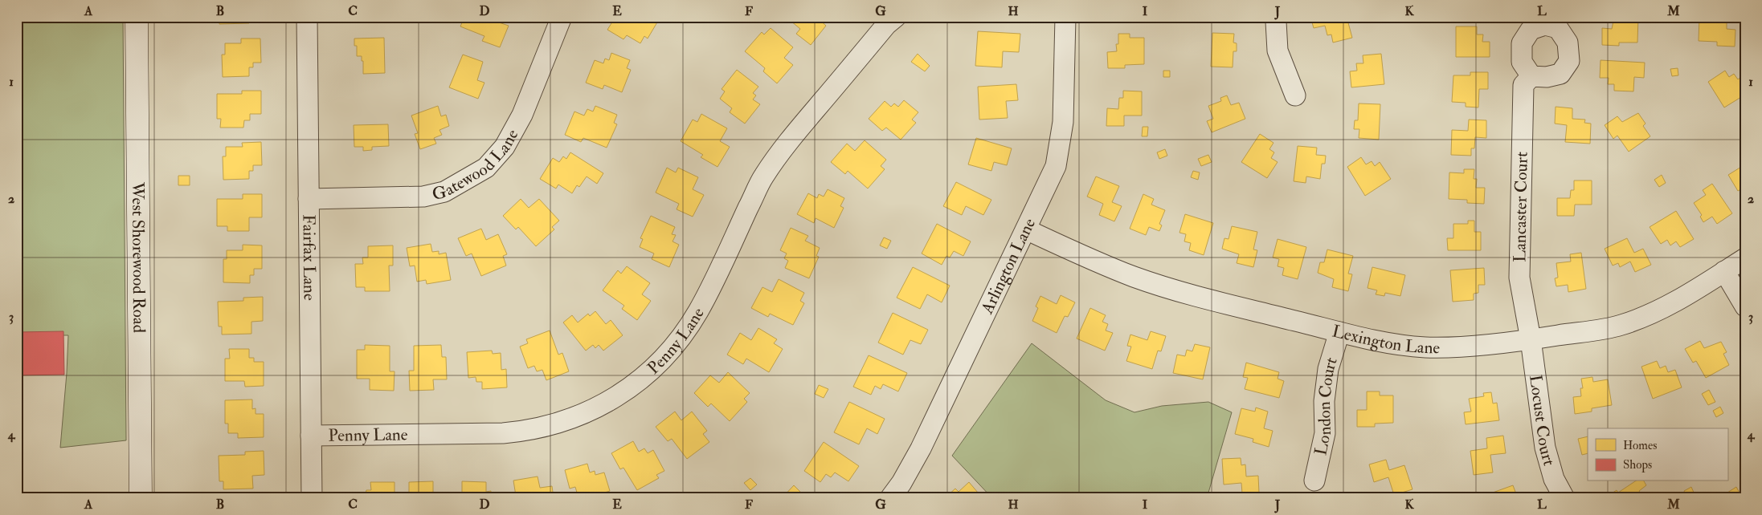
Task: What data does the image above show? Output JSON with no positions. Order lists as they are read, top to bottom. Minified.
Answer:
{"streets":{"main road":["West Shorewood Road"],"street":["Gatewood Lane","Lancaster Court","Fairfax Lane","Arlington Lane","Lexington Lane","Penny Lane","London Court","Locust Court"]},"crossings":[["Gatewood Lane","Fairfax Lane"],["Lancaster Court","Lexington Lane"],["Lancaster Court","Locust Court"],["Fairfax Lane","Penny Lane"],["Arlington Lane","Lexington Lane"],["Lexington Lane","London Court"],["Lexington Lane","Locust Court"]],"legend":["Homes","Shops"],"grid":{"columns":["A","B","C","D","E","F","G","H","I","J","K","L","M"],"rows":["1","2","3","4"]}}
